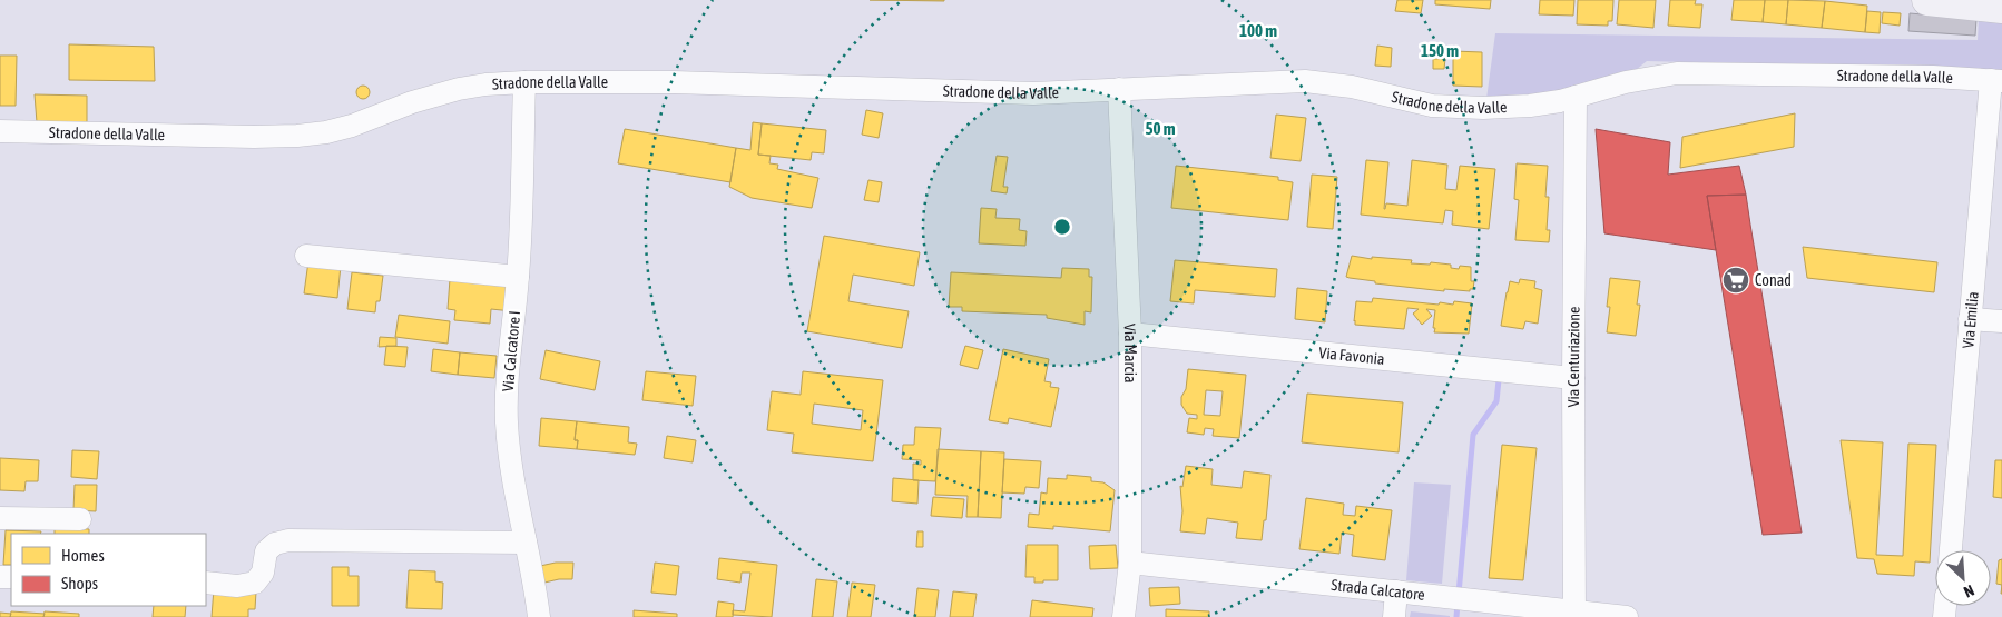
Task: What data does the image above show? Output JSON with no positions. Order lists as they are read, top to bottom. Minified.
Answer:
{"streets":{"street":["Stradone della Valle","Via Emilia","Via Calcatore I","Via Marcia","Via Favonia","Via Centuriazione","Strada Calcatore"]},"crossings":[["Stradone della Valle","Via Emilia"],["Stradone della Valle","Via Calcatore I"],["Stradone della Valle","Via Marcia"],["Stradone della Valle","Via Centuriazione"],["Via Marcia","Via Favonia"],["Via Marcia","Strada Calcatore"],["Via Favonia","Via Centuriazione"],["Via Centuriazione","Strada Calcatore"]],"places":{"supermarket":["Conad"]},"legend":["Homes","Shops"],"north":"bottom right","rings":["100 m","150 m","50 m"]}
